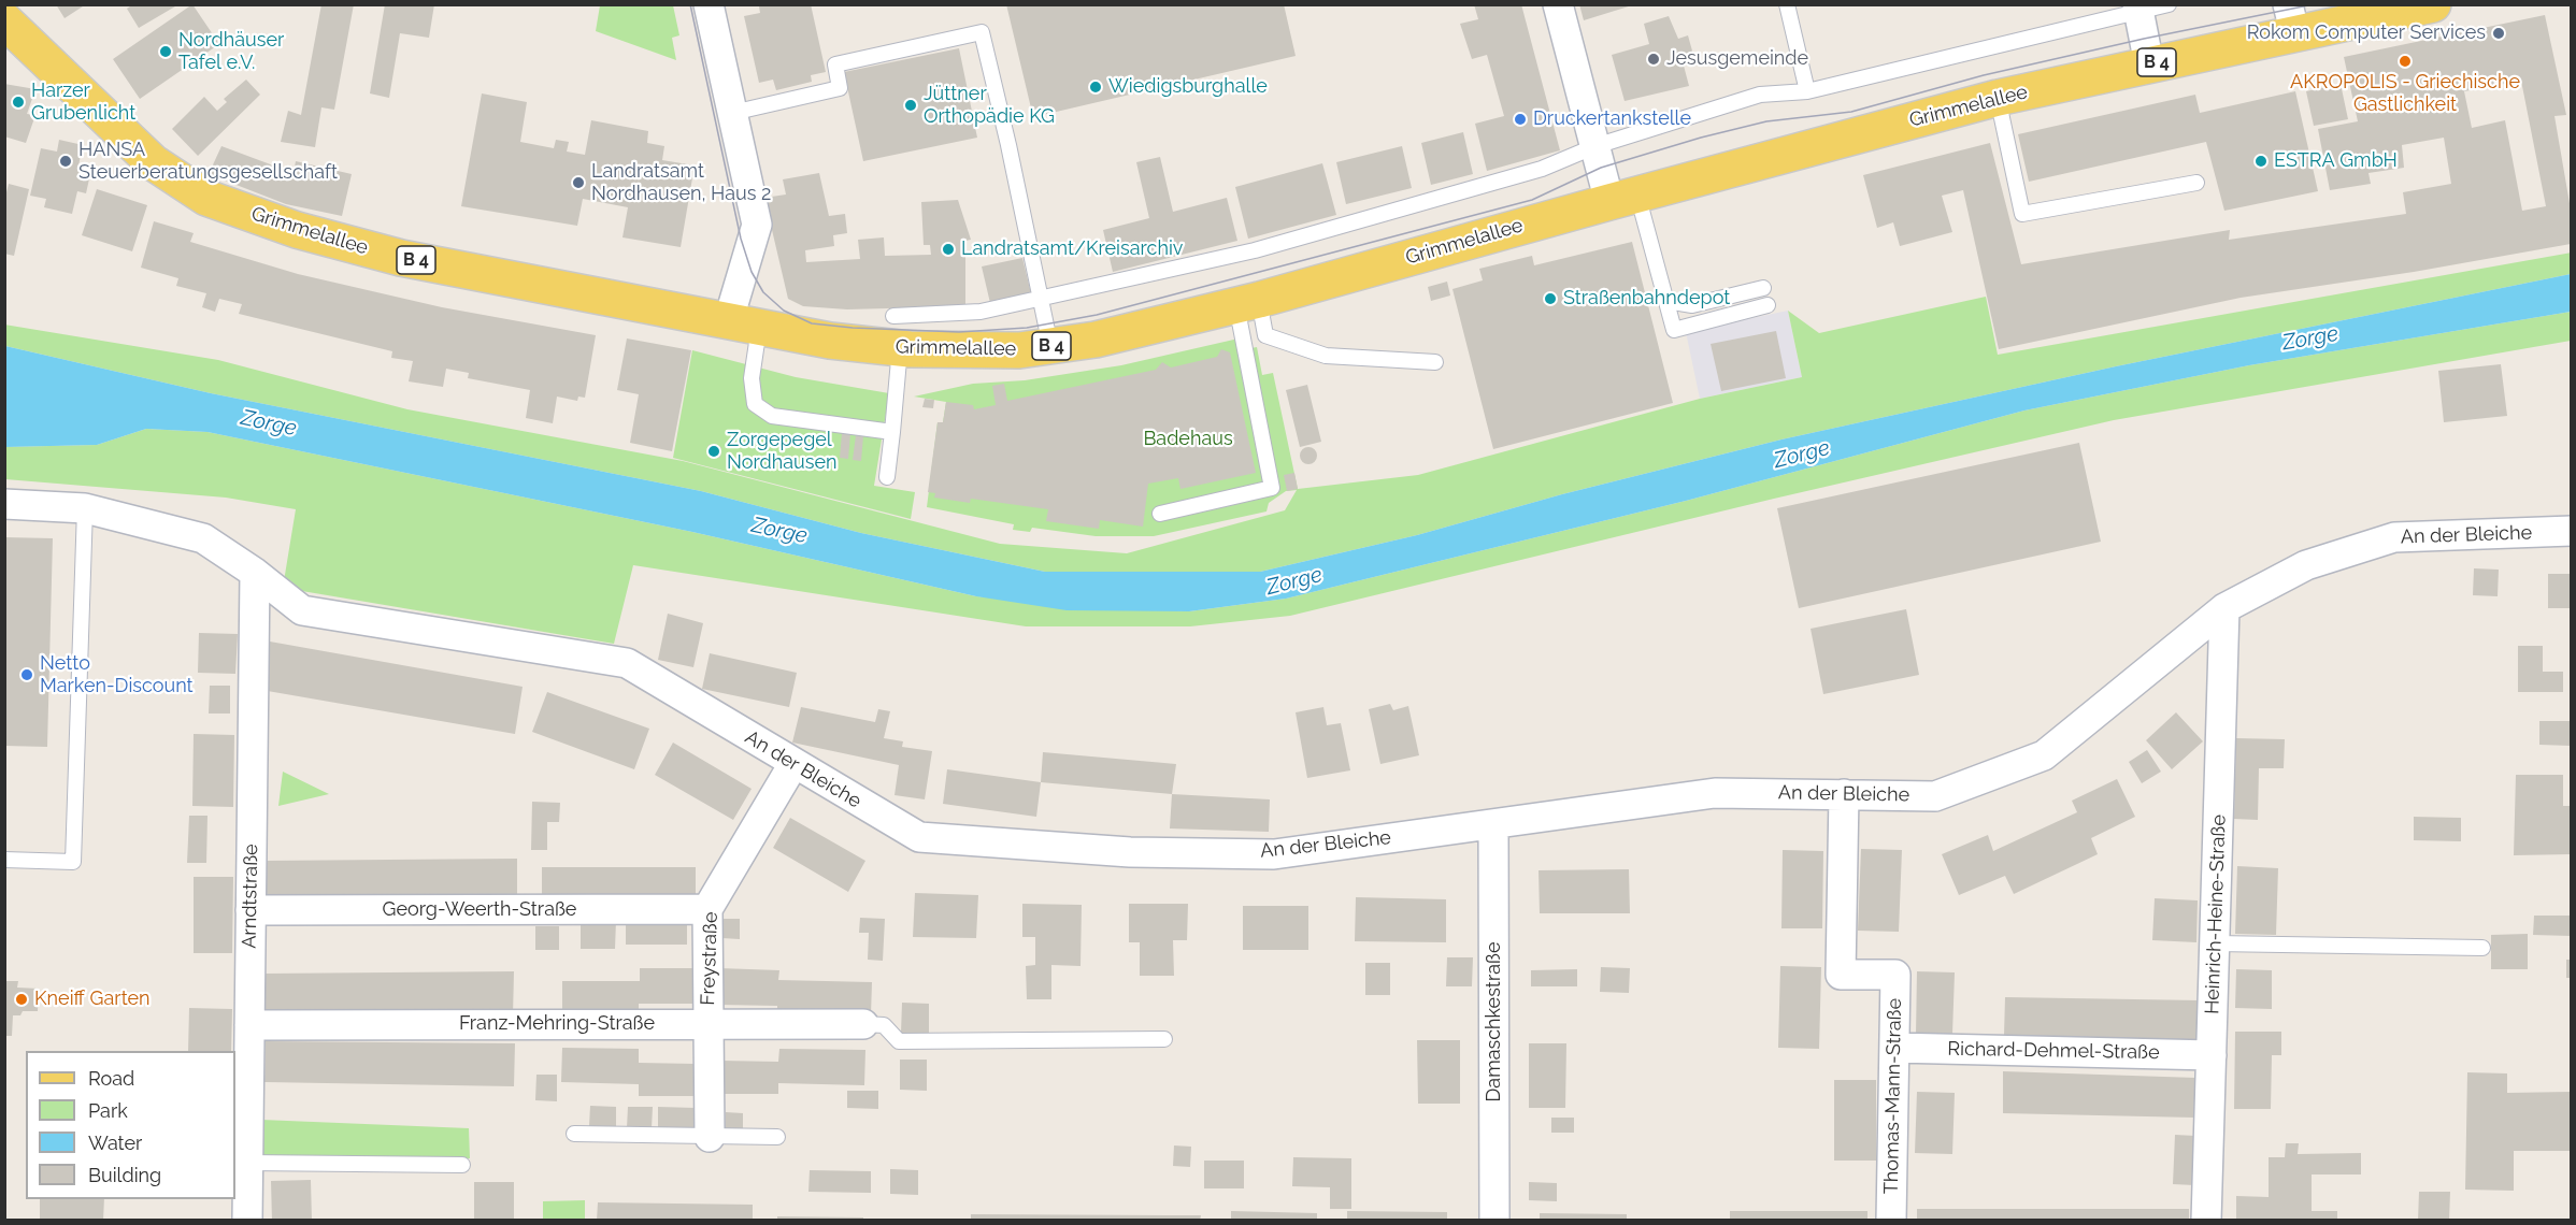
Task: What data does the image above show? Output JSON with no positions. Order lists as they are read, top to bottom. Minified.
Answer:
{"streets":{"main road":["B 4","Grimmelallee"],"street":["An der Bleiche","Arndtstraße","Georg-Weerth-Straße","Heinrich-Heine-Straße","Freystraße","Damaschkestraße","Franz-Mehring-Straße","Richard-Dehmel-Straße","Thomas-Mann-Straße"]},"crossings":[["An der Bleiche","Arndtstraße"],["An der Bleiche","Heinrich-Heine-Straße"],["An der Bleiche","Freystraße"],["An der Bleiche","Damaschkestraße"],["An der Bleiche","Thomas-Mann-Straße"],["Arndtstraße","Georg-Weerth-Straße"],["Arndtstraße","Franz-Mehring-Straße"],["Georg-Weerth-Straße","Freystraße"],["Heinrich-Heine-Straße","Richard-Dehmel-Straße"],["Freystraße","Franz-Mehring-Straße"],["Richard-Dehmel-Straße","Thomas-Mann-Straße"]],"water":["Zorge"],"parks":["Badehaus"],"places":["Rokom Computer Services","Nordhäuser Tafel e.V.","Jesusgemeinde","AKROPOLIS - Griechische Gastlichkeit","Wiedigsburghalle","Harzer Grubenlicht","Jüttner Orthopädie KG","Druckertankstelle","HANSA Steuerberatungsgesellschaft","ESTRA GmbH","Landratsamt Nordhausen, Haus 2","Landratsamt/Kreisarchiv","Straßenbahndepot","Zorgepegel Nordhausen","Netto Marken-Discount","Kneiff Garten"],"legend":["Road","Park","Water","Building"]}
